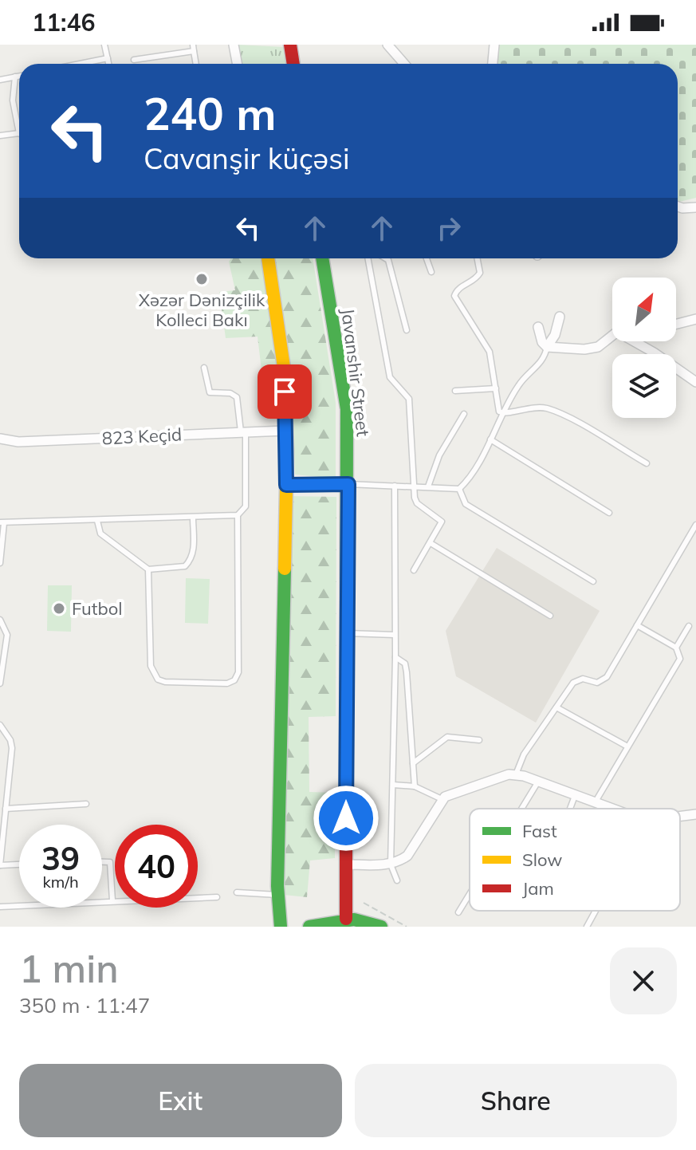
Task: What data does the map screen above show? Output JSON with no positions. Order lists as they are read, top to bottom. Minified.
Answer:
{"streets":{"street":["Javanshir Street","823 Keçid"]},"places":["Xəzər Dənizçilik Kolleci Bakı","Futbol"],"legend":["Fast","Slow","Jam"],"north":"top right","page":{"status":"11:46","turn":["240 m","Cavanşir küçəsi"],"speed":"39 km/h","limit":"40","heading":["1 min","350 m · 11:47"],"buttons":["Exit","Share"]}}
